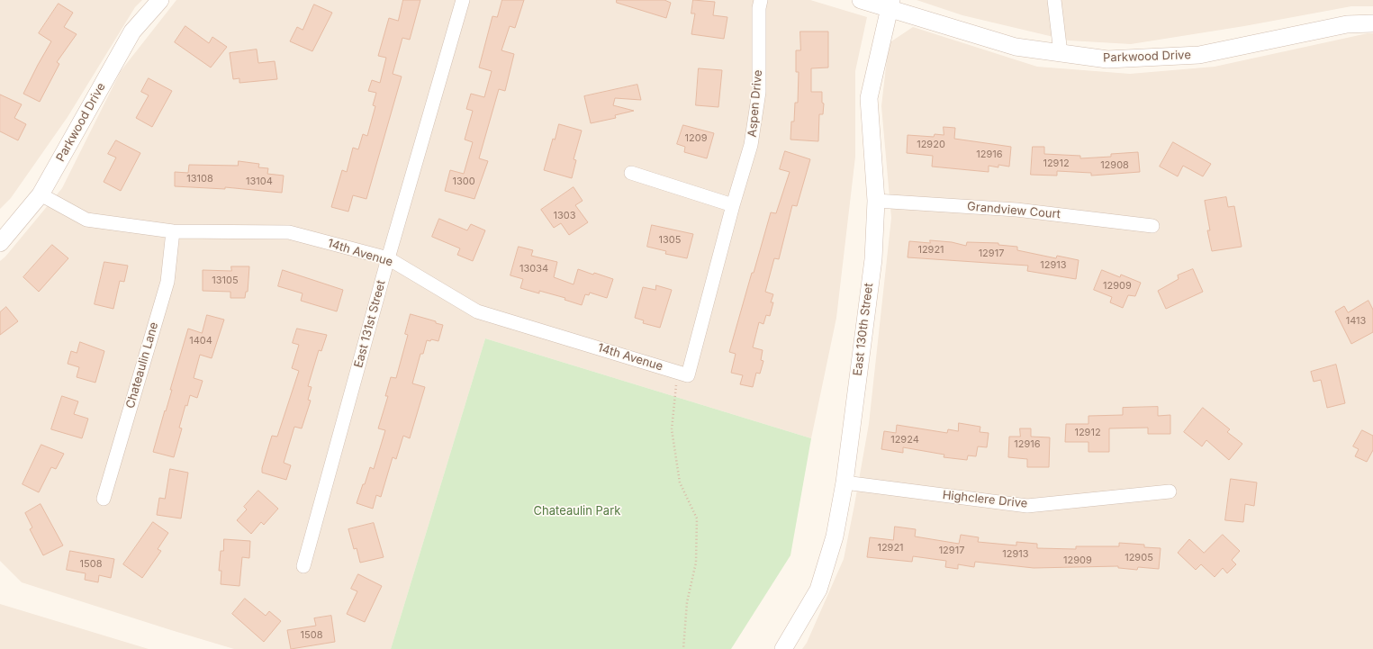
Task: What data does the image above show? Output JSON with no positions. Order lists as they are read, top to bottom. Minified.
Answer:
{"streets":{"street":["Parkwood Drive","Aspen Drive","Grandview Court","14th Avenue","East 131st Street","East 130th Street","Chateaulin Lane","Highclere Drive"]},"crossings":[["Parkwood Drive","14th Avenue"],["Parkwood Drive","East 130th Street"],["Aspen Drive","14th Avenue"],["Grandview Court","East 130th Street"],["14th Avenue","East 131st Street"],["14th Avenue","Chateaulin Lane"],["East 130th Street","Highclere Drive"]],"parks":["Chateaulin Park"],"house_numbers":["1209","12920","12916","12912","12908","13108","13104","1300","1303","1305","12921","12917","12913","13034","13105","12909","1413","1404","12912","12924","12916","12921","12917","12913","12905","12909","1508","1508"]}
